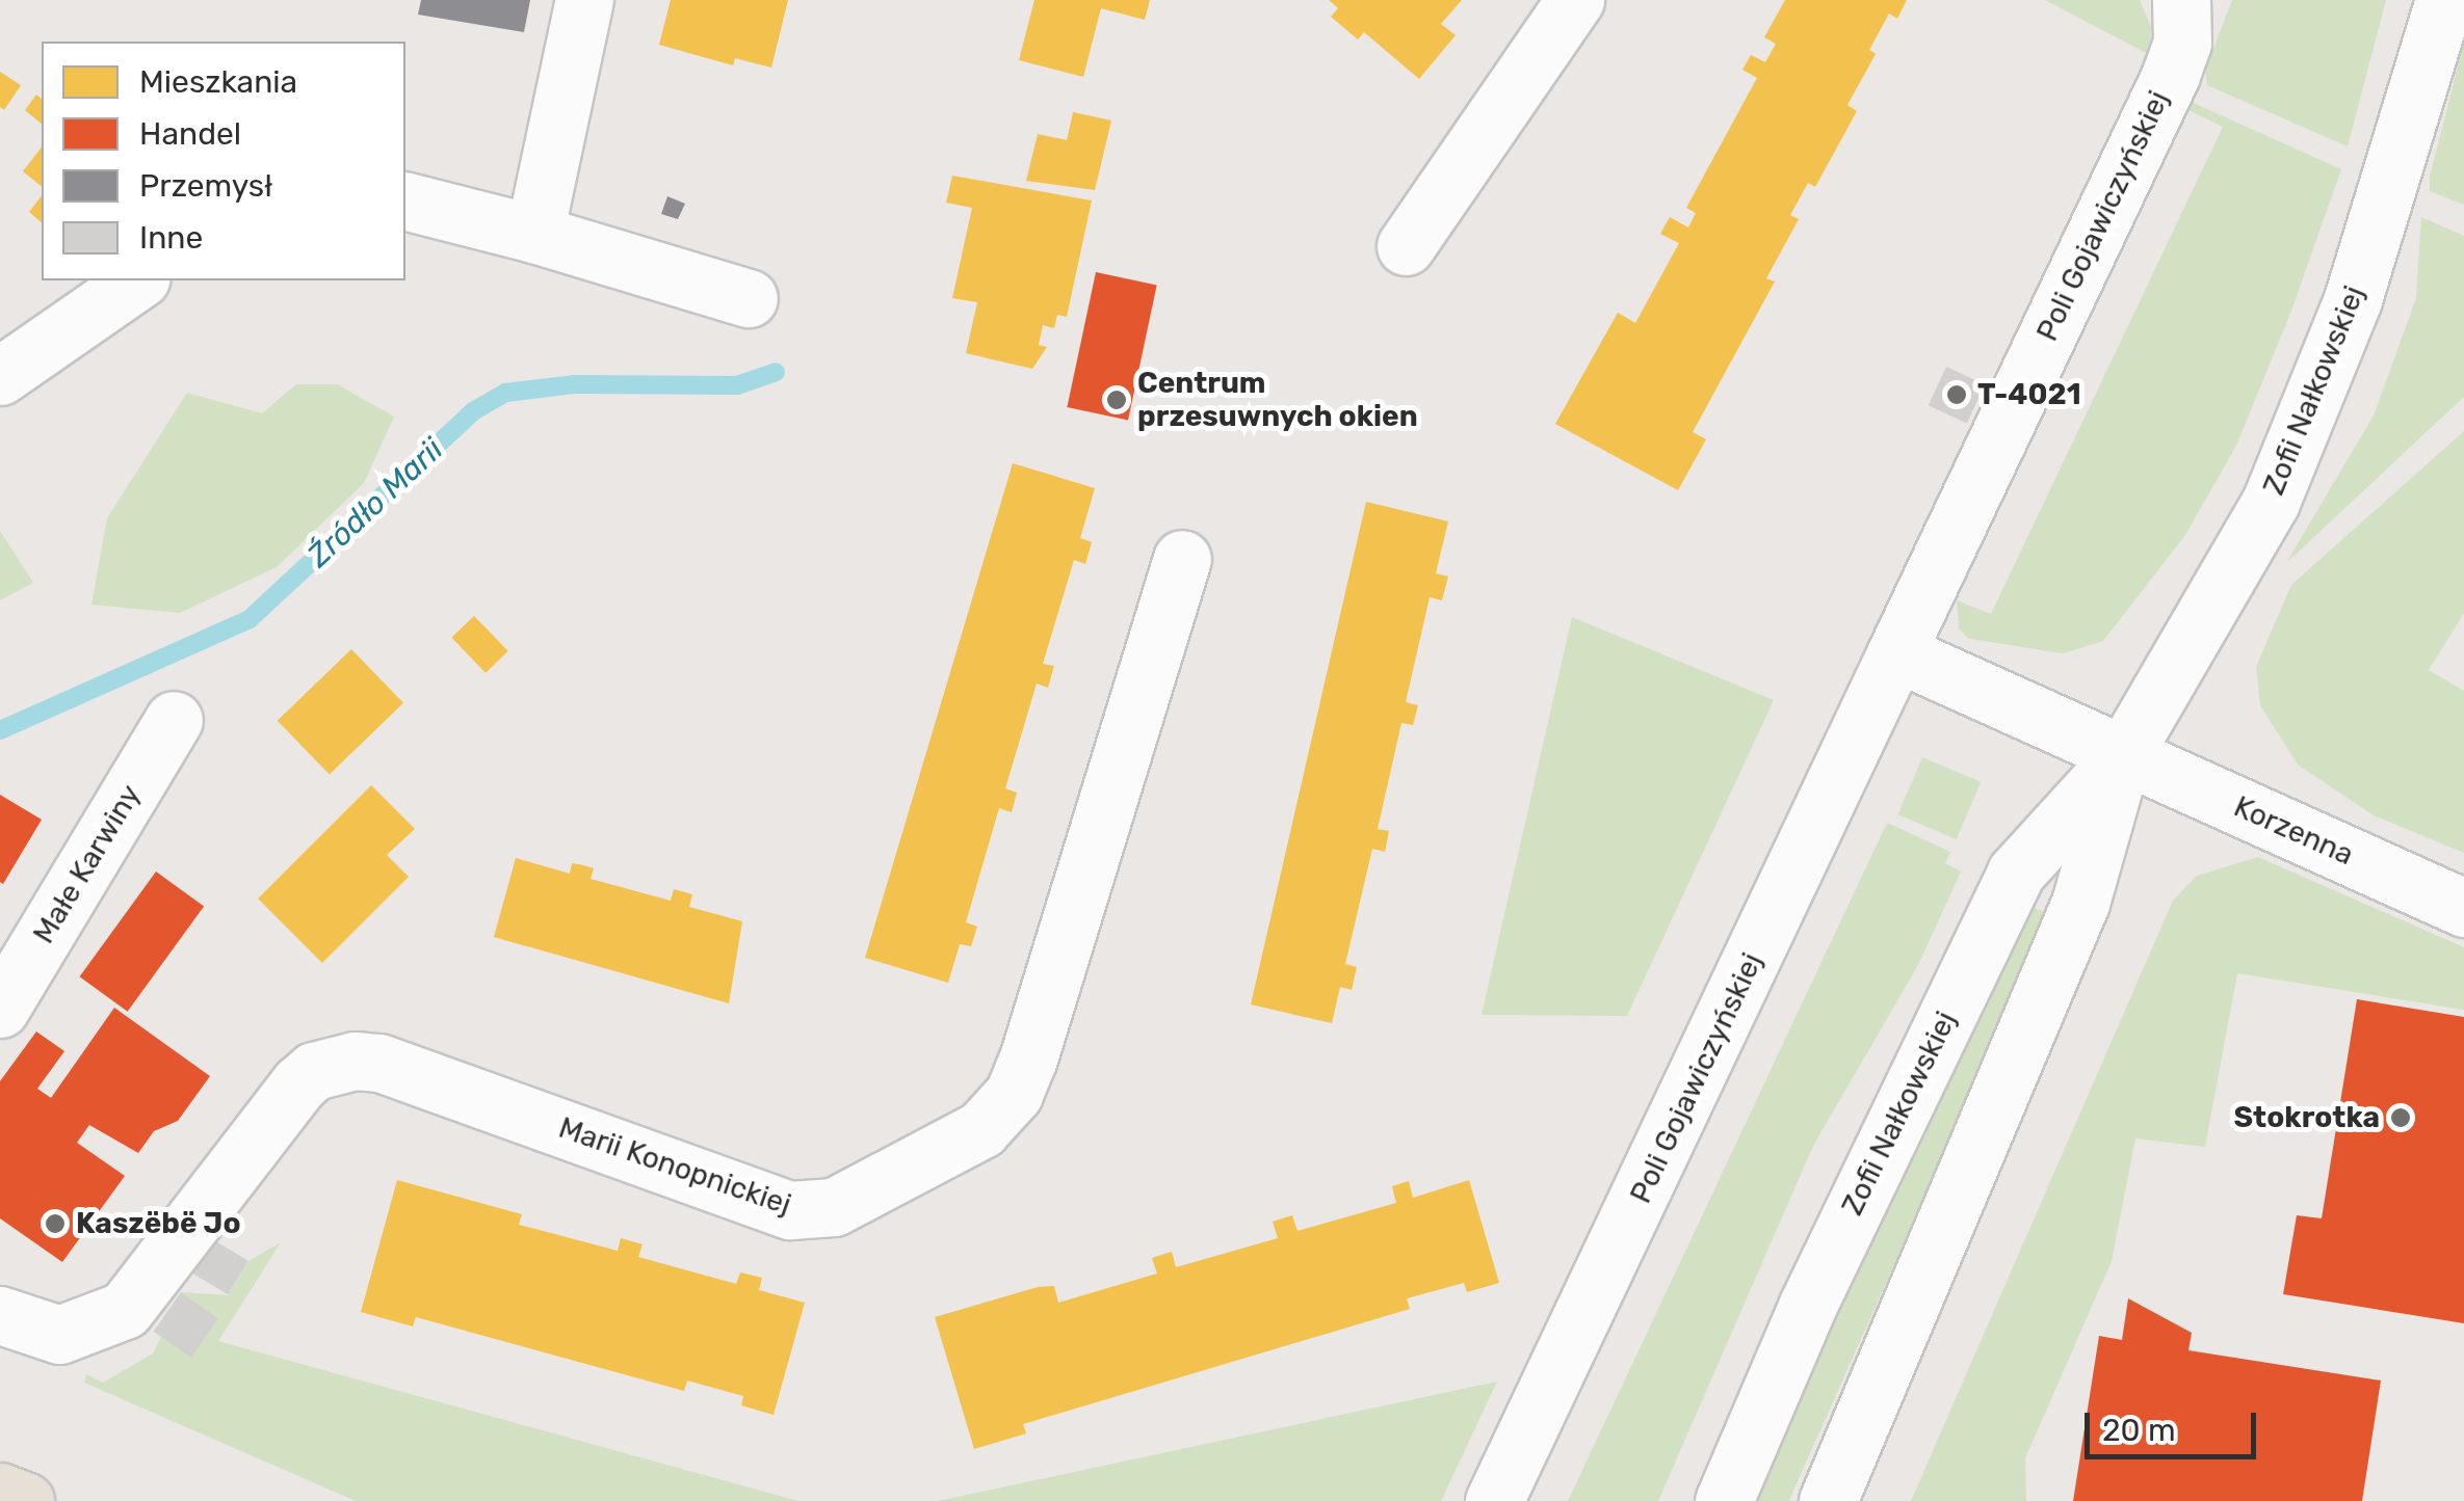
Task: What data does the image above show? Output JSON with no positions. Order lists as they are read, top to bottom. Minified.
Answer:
{"streets":{"street":["Poli Gojawiczyńskiej","Zofii Nałkowskiej","Korzenna","Małe Karwiny","Marii Konopnickiej"]},"crossings":[["Zofii Nałkowskiej","Korzenna"]],"water":["Źródło Marii"],"places":["T-4021","Centrum przesuwnych okien","Stokrotka","Kaszëbë Jo"],"legend":["Mieszkania","Handel","Przemysł","Inne"],"scale_bar":"20 m"}
